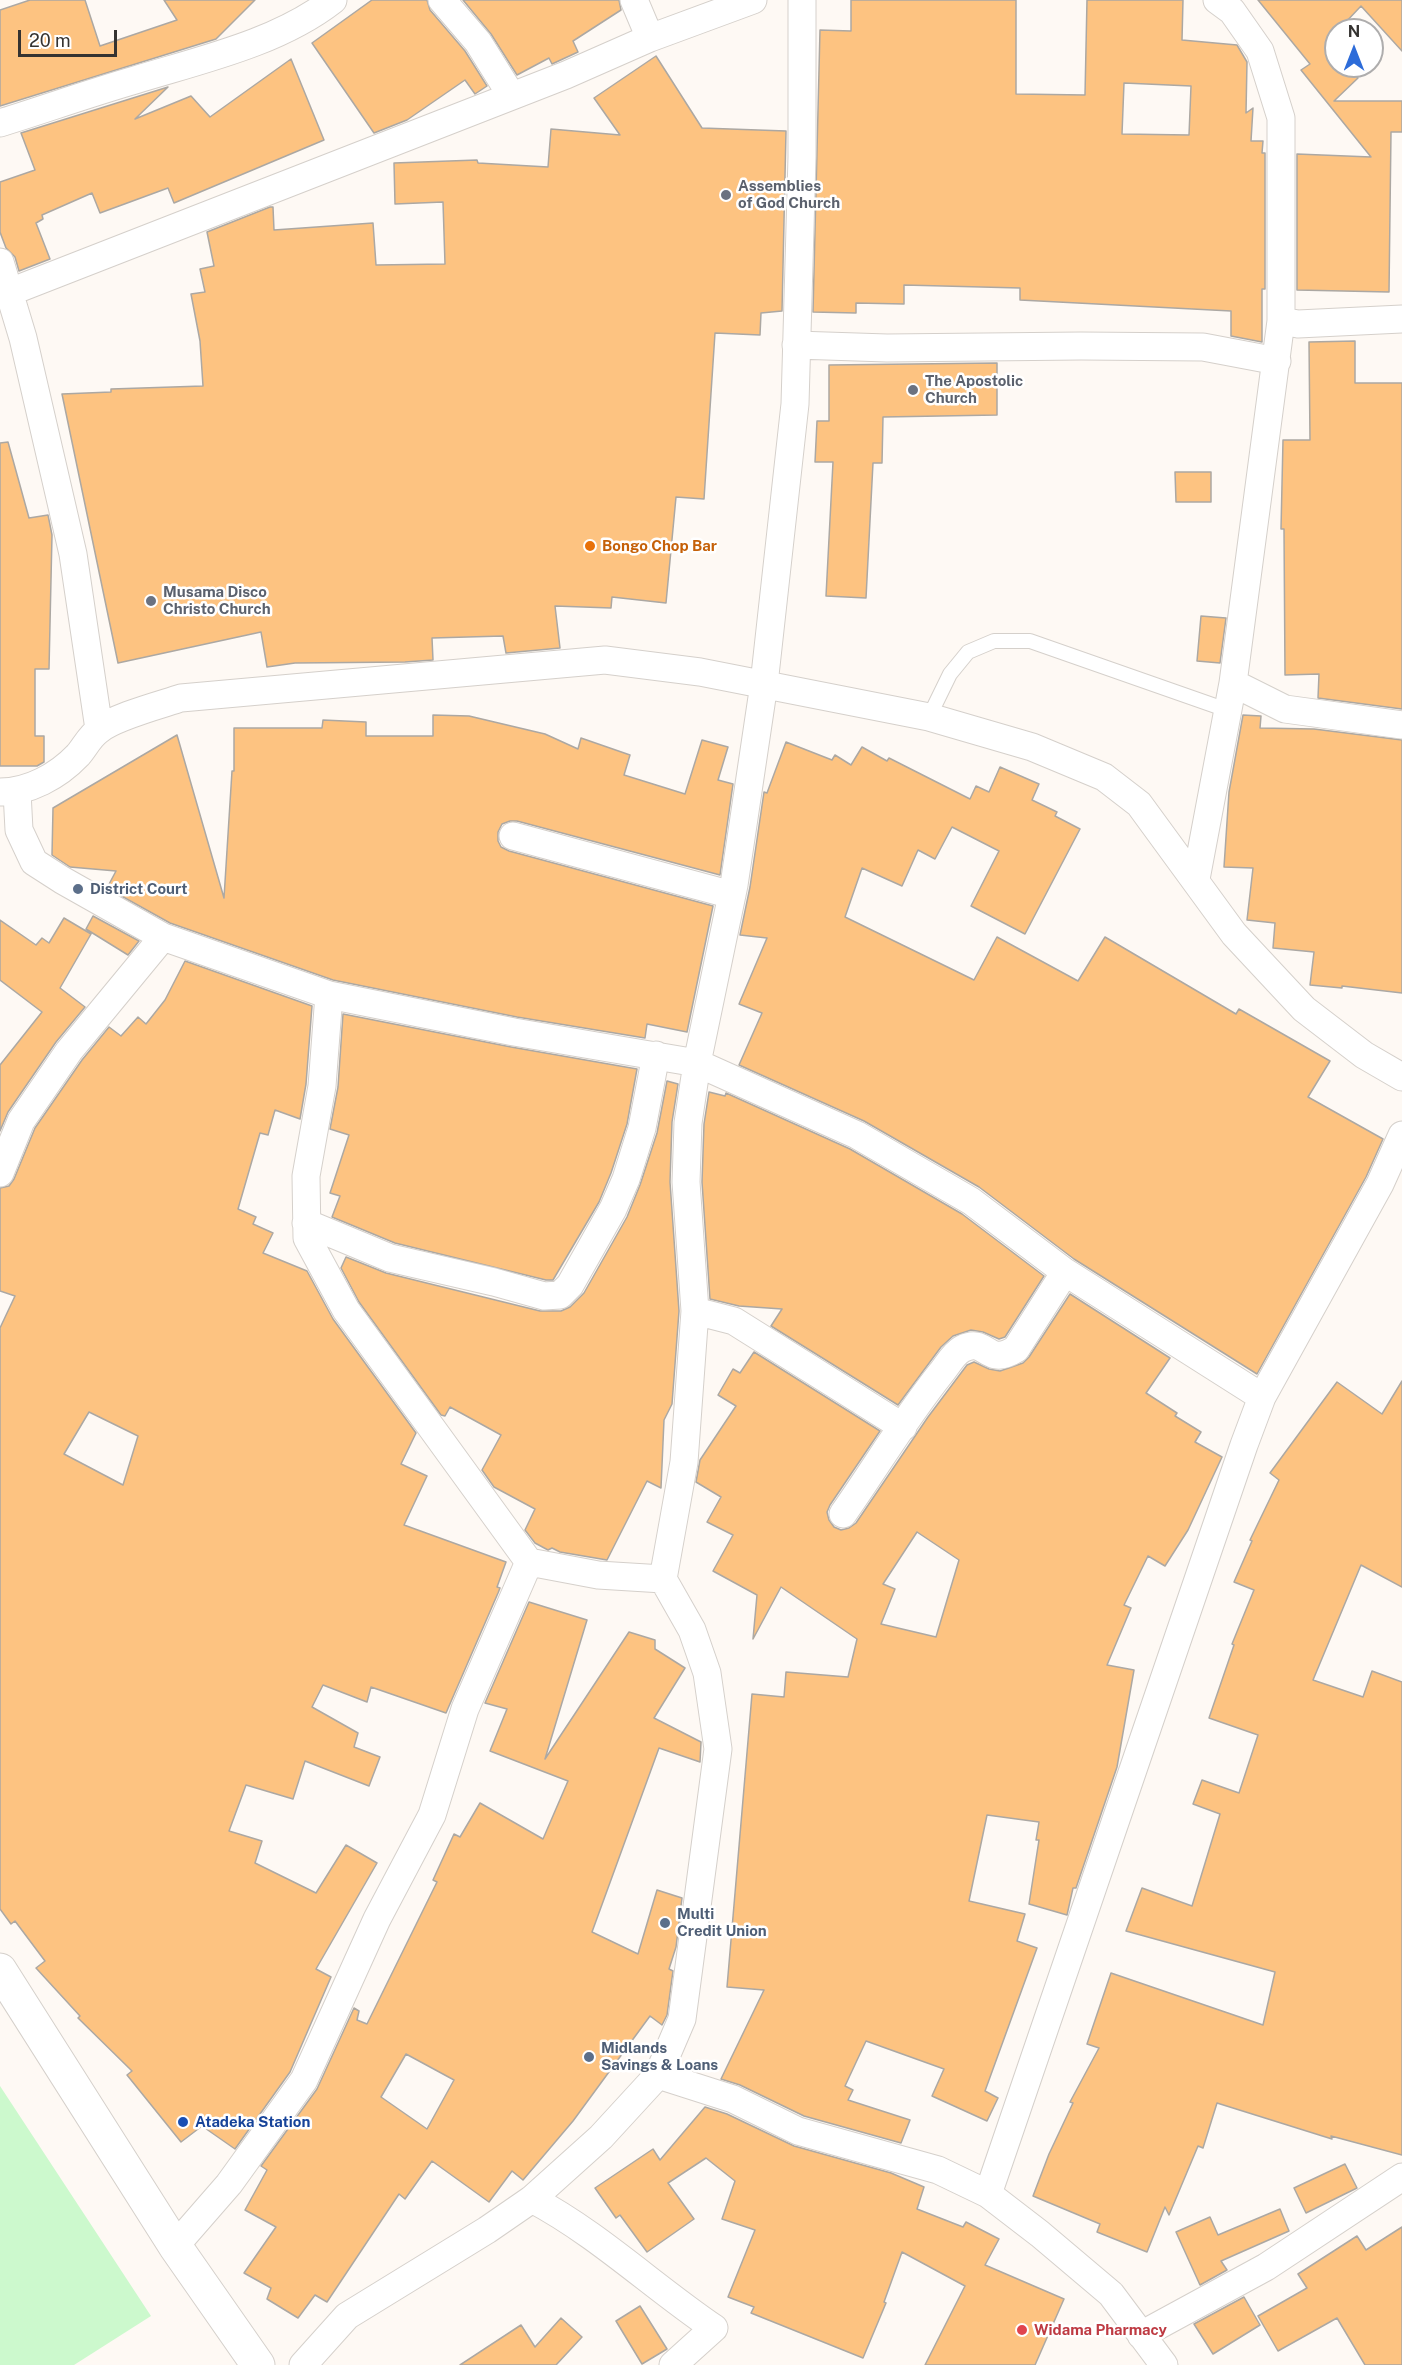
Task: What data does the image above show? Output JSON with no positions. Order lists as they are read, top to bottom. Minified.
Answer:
{"places":["Assemblies of God Church","The Apostolic Church","Bongo Chop Bar","Musama Disco Christo Church","District Court","Multi Credit Union","Midlands Savings & Loans","Atadeka Station","Widama Pharmacy"],"scale_bar":"20 m","north":"top"}
